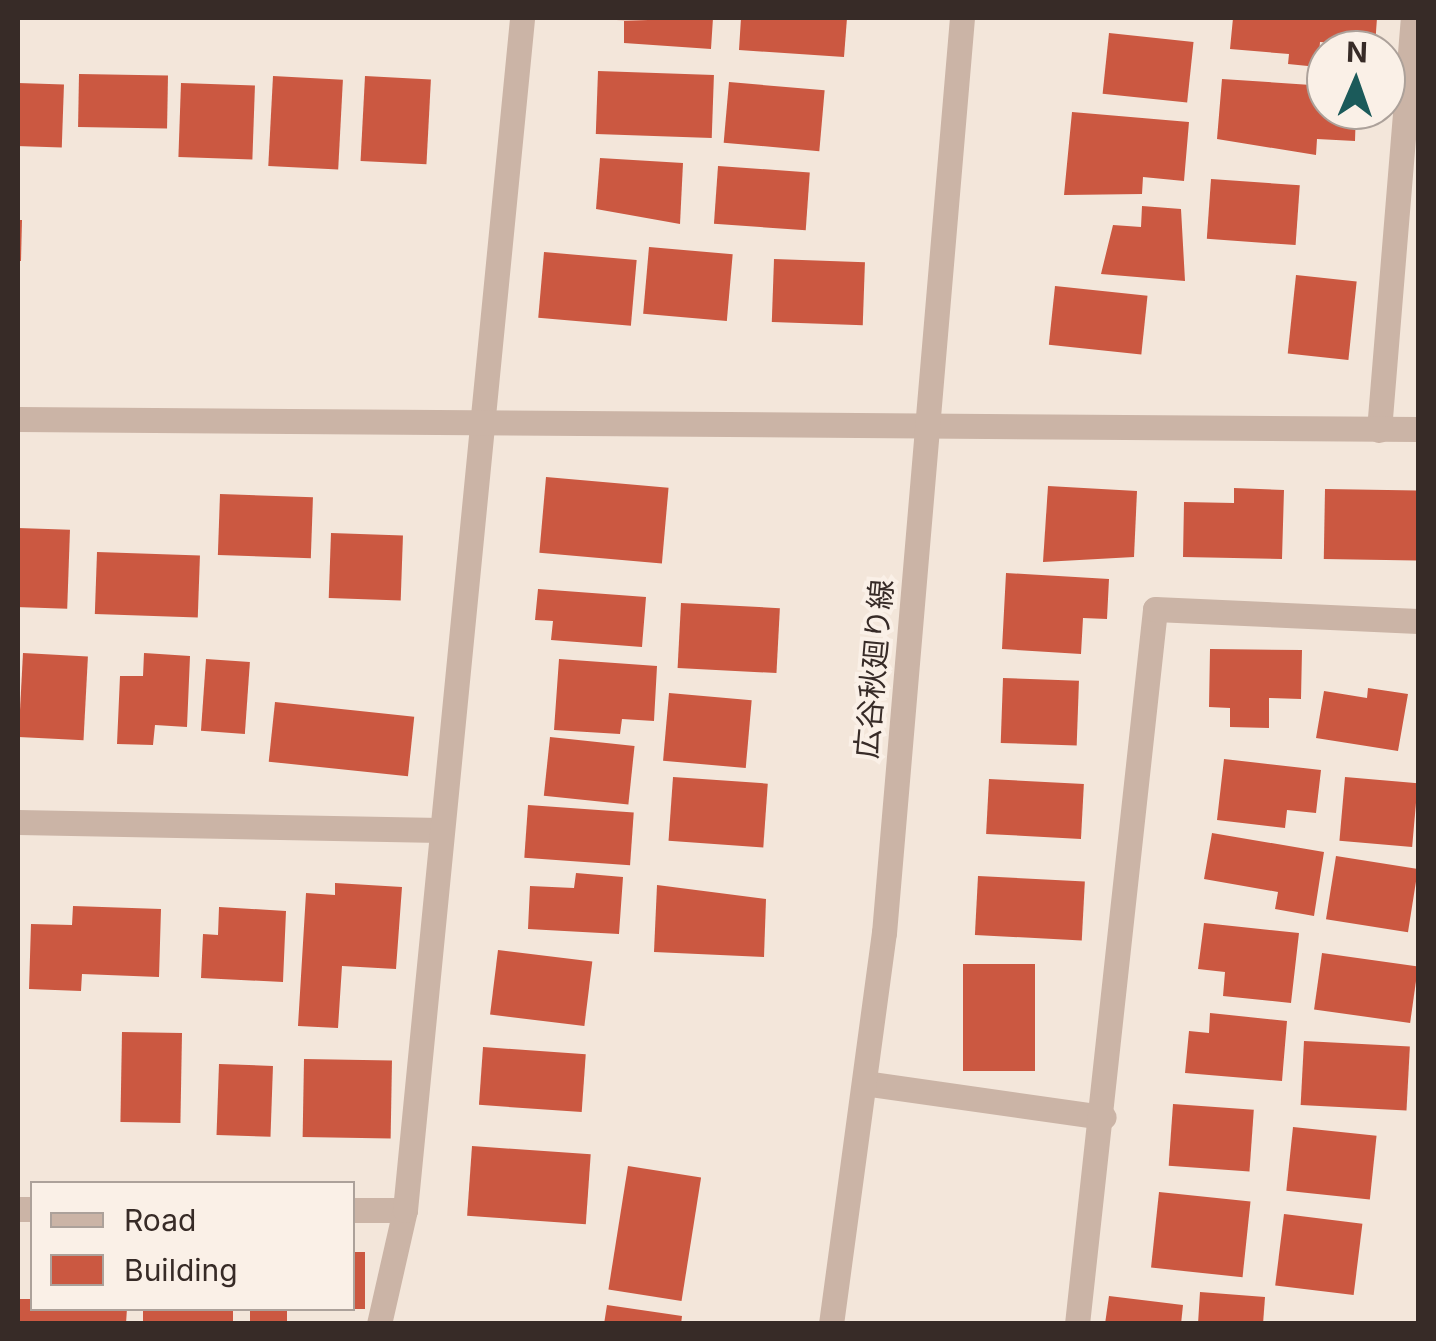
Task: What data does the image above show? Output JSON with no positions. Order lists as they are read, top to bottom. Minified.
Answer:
{"streets":{"street":["広谷秋廻り線"]},"legend":["Road","Building"],"north":"top"}
